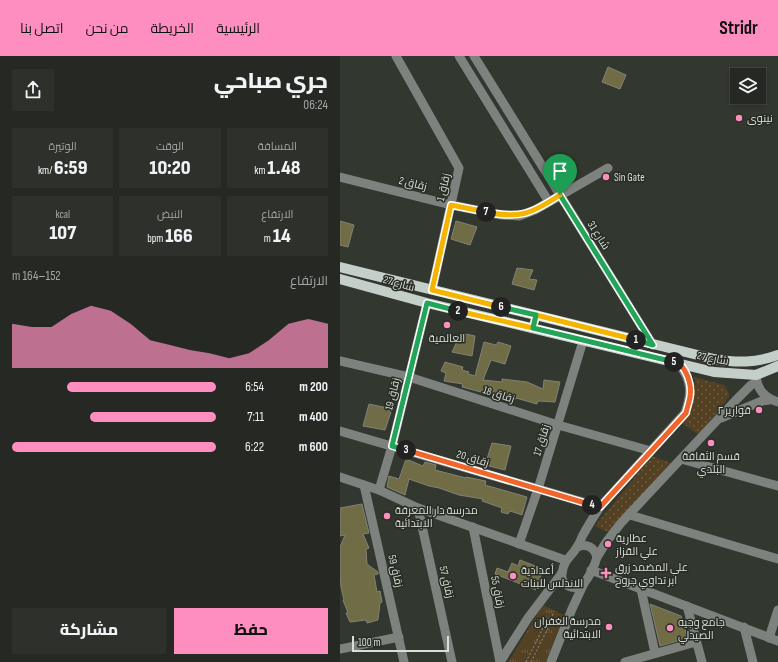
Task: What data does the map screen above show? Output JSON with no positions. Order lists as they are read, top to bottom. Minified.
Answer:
{"streets":{"main road":["شارع 27"],"street":["زقاق 2","زقاق 1","شارع 31","زقاق 19","زقاق 18","زقاق 17","زقاق 20","زقاق 59","زقاق 57","زقاق 55"]},"crossings":[["زقاق 2","زقاق 1"],["زقاق 2","شارع 31"],["زقاق 1","شارع 27"],["شارع 31","شارع 27"],["شارع 27","زقاق 19"],["شارع 27","زقاق 17"],["زقاق 19","زقاق 18"],["زقاق 19","زقاق 20"],["زقاق 18","زقاق 17"],["زقاق 17","زقاق 20"]],"places":{"other":["نينوى","Sin Gate","العالمية","قوارير ٢","قسم الثقافة البلدي","مدرسة دار المعرفة الابتدائية","عطارية علي القزاز","أعدادية الاندلس للبنات","مدرسة الغفران الابتدائية","جامع وجيه الصيدلي"],"health":["علي المضمد زرق ابر تداوي جروح"]},"scale_bar":"100 m","page":{"header":"Stridr","nav":["الرئيسية","الخريطة","من نحن","اتصل بنا"],"heading":["جري صباحي","06:24"],"stats":[["المسافة","1.48 km"],["الوقت","10:20"],["الوتيرة","6:59 /km"],["الارتفاع","14 m"],["النبض","166 bpm"],["kcal","107"]],"pins":["7","6","2","1","5","3","4"],"chart":["الارتفاع","152–164 m"],"list":[{"name":"200 m","note":"6:54"},{"name":"400 m","note":"7:11"},{"name":"600 m","note":"6:22"}],"buttons":["حفظ","مشاركة"],"scale":"100 m"}}
